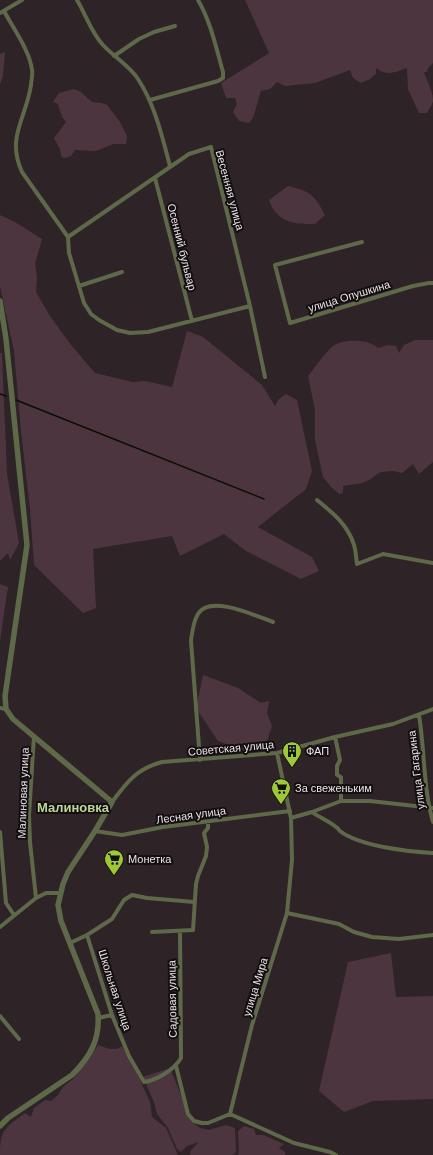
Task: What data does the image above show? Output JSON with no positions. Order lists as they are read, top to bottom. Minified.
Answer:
{"streets":{"street":["Весенняя улица","Осенний бульвар","улица Опушкина","Советская улица","улица Гагарина","Малиновая улица","Лесная улица","улица Мира","Школьная улица","Садовая улица"]},"crossings":[["Весенняя улица","Осенний бульвар"],["Советская улица","улица Гагарина"],["Советская улица","улица Мира"],["Лесная улица","улица Мира"],["Школьная улица","Садовая улица"]],"districts":["Малиновка"],"places":{"building":["ФАП"],"supermarket":["За свеженьким","Монетка"]}}
